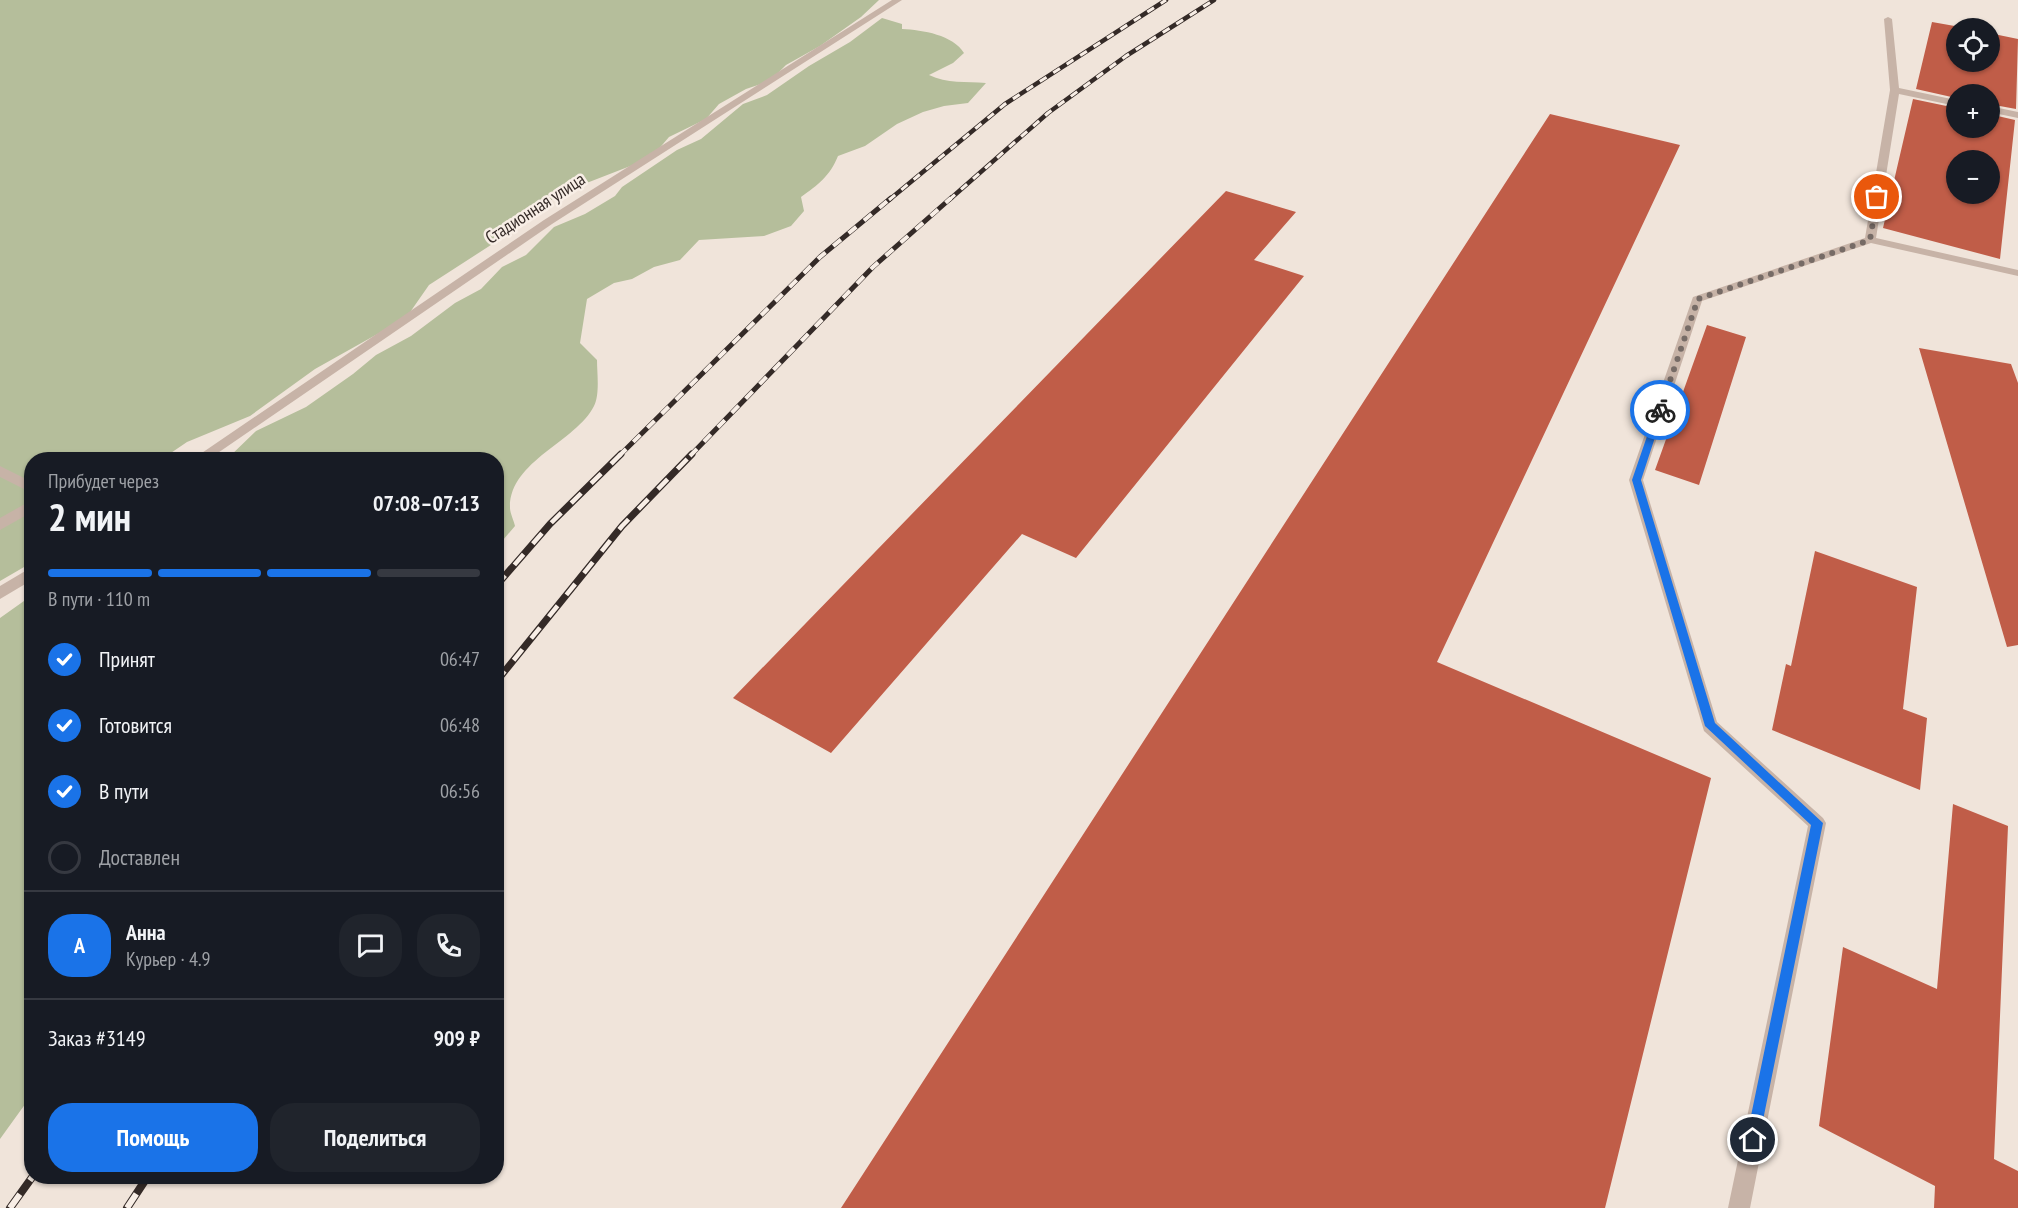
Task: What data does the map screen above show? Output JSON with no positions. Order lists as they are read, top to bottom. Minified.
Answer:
{"streets":{"street":["Стадионная улица"]},"page":{"map_buttons":["+","−"],"heading":["2 мин","Прибудет через","07:08–07:13"],"panel":["Анна","Курьер · 4.9","Заказ #3149","909 ₽"],"bar":"В пути · 110 m","list":[["Принят","06:47"],["Готовится","06:48"],["В пути","06:56"],"Доставлен"],"round":"А","buttons":["Помощь","Поделиться"]}}
